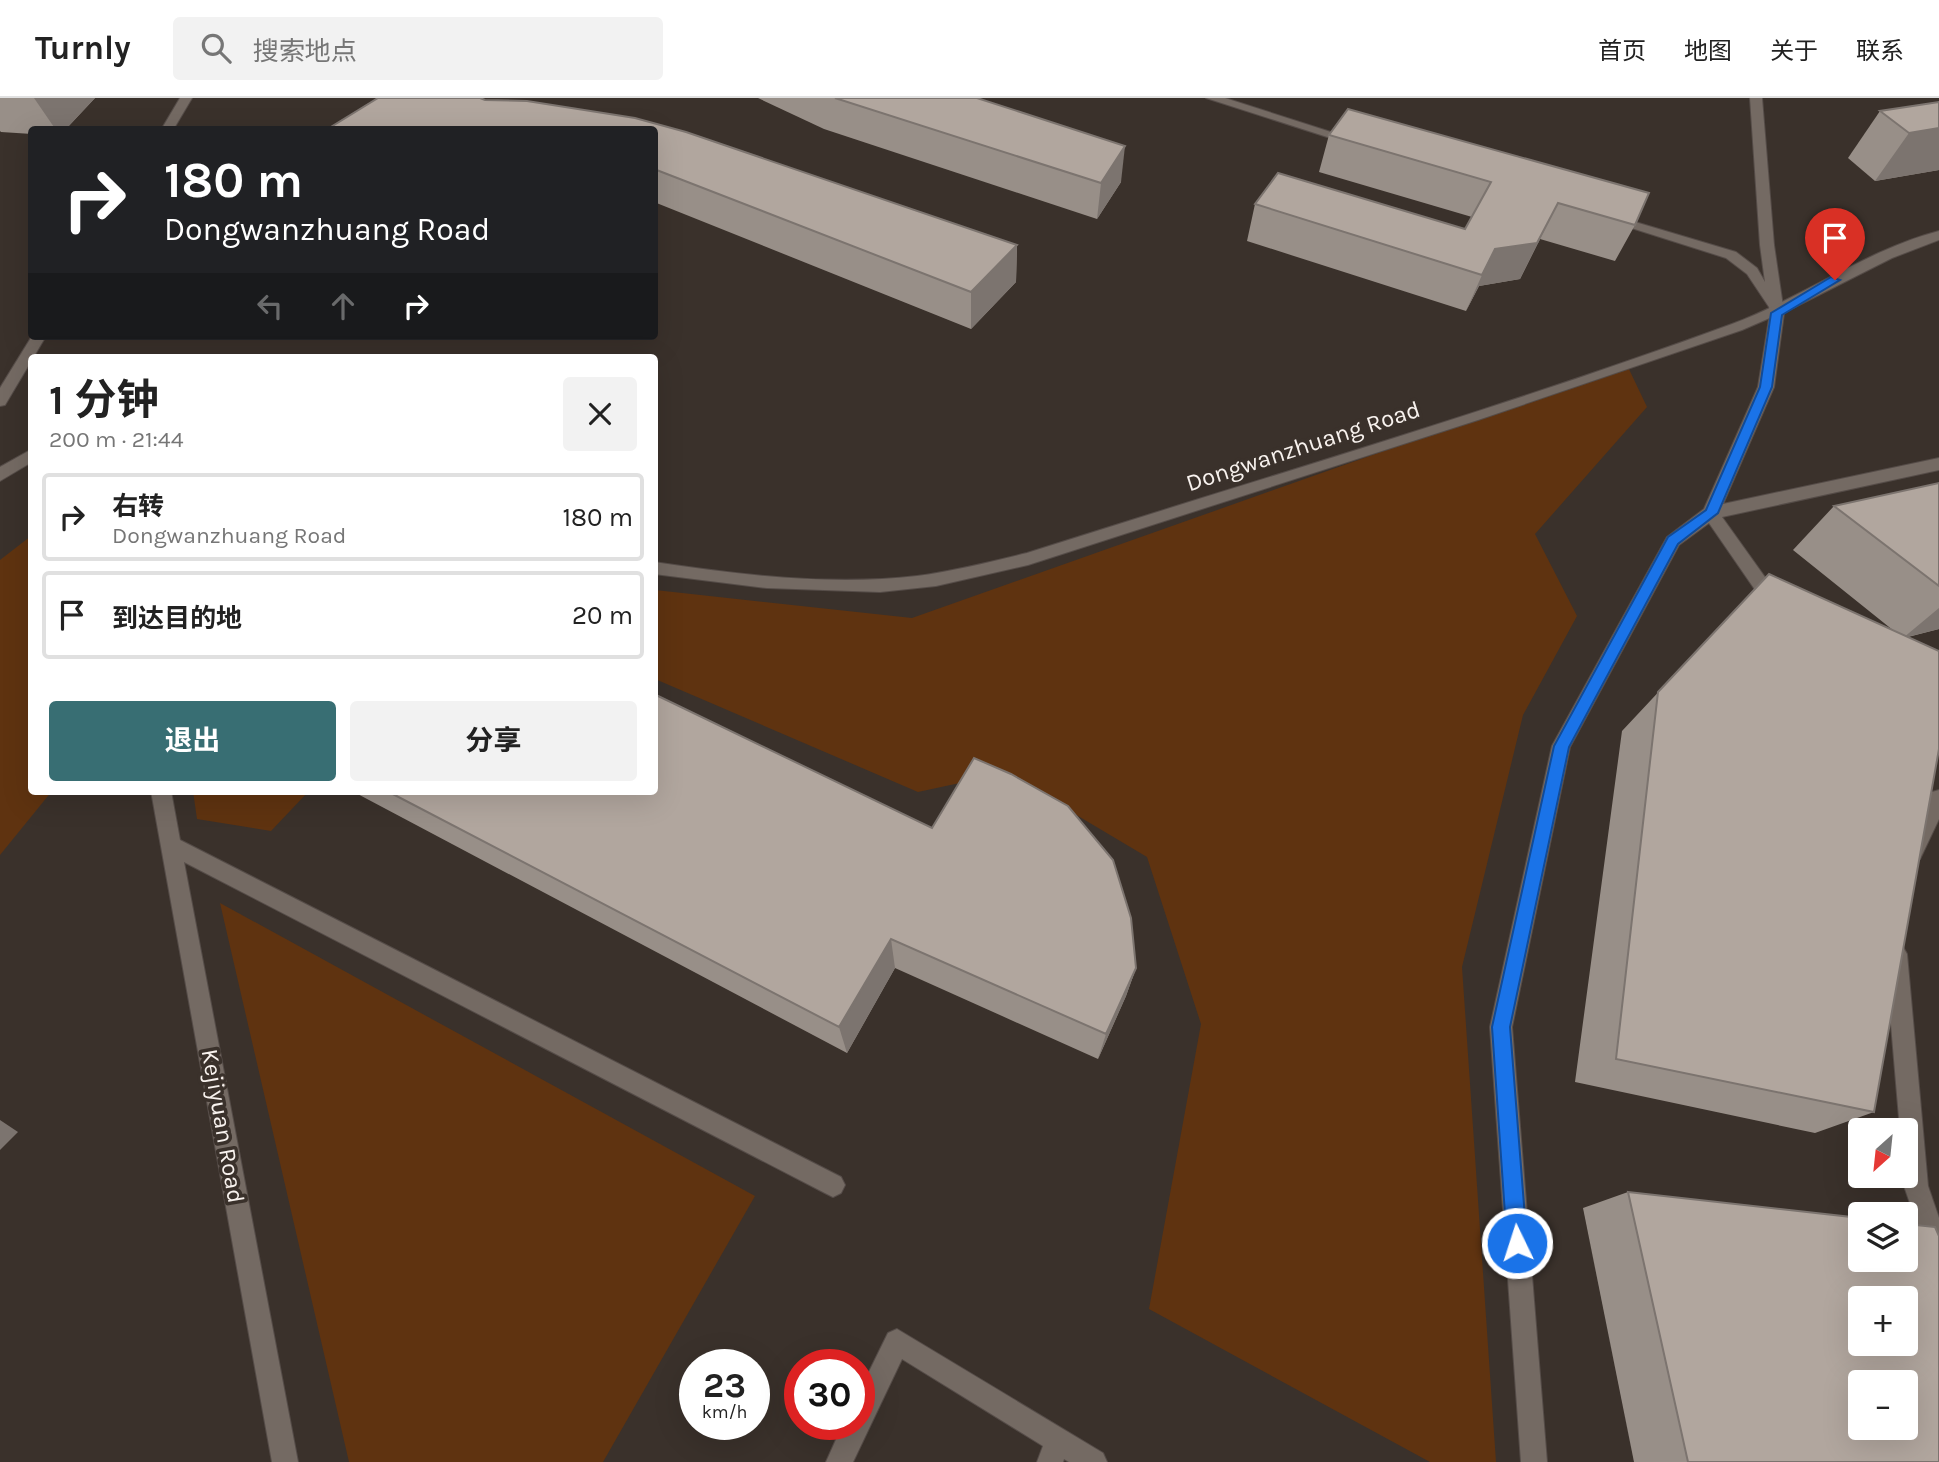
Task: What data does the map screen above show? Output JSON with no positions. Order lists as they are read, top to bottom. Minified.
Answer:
{"streets":{"street":["Dongwanzhuang Road","Kejiyuan Road"]},"north":"bottom left","page":{"header":"Turnly","search":"搜索地点","nav":["首页","地图","关于","联系"],"turn":["180 m","Dongwanzhuang Road"],"heading":["1 分钟","200 m · 21:44"],"list":[{"name":"右转","note":"Dongwanzhuang Road","value":"180 m"},{"name":"到达目的地","value":"20 m"}],"buttons":["退出","分享"],"map_buttons":["+","−"],"speed":"23 km/h","limit":"30"}}
